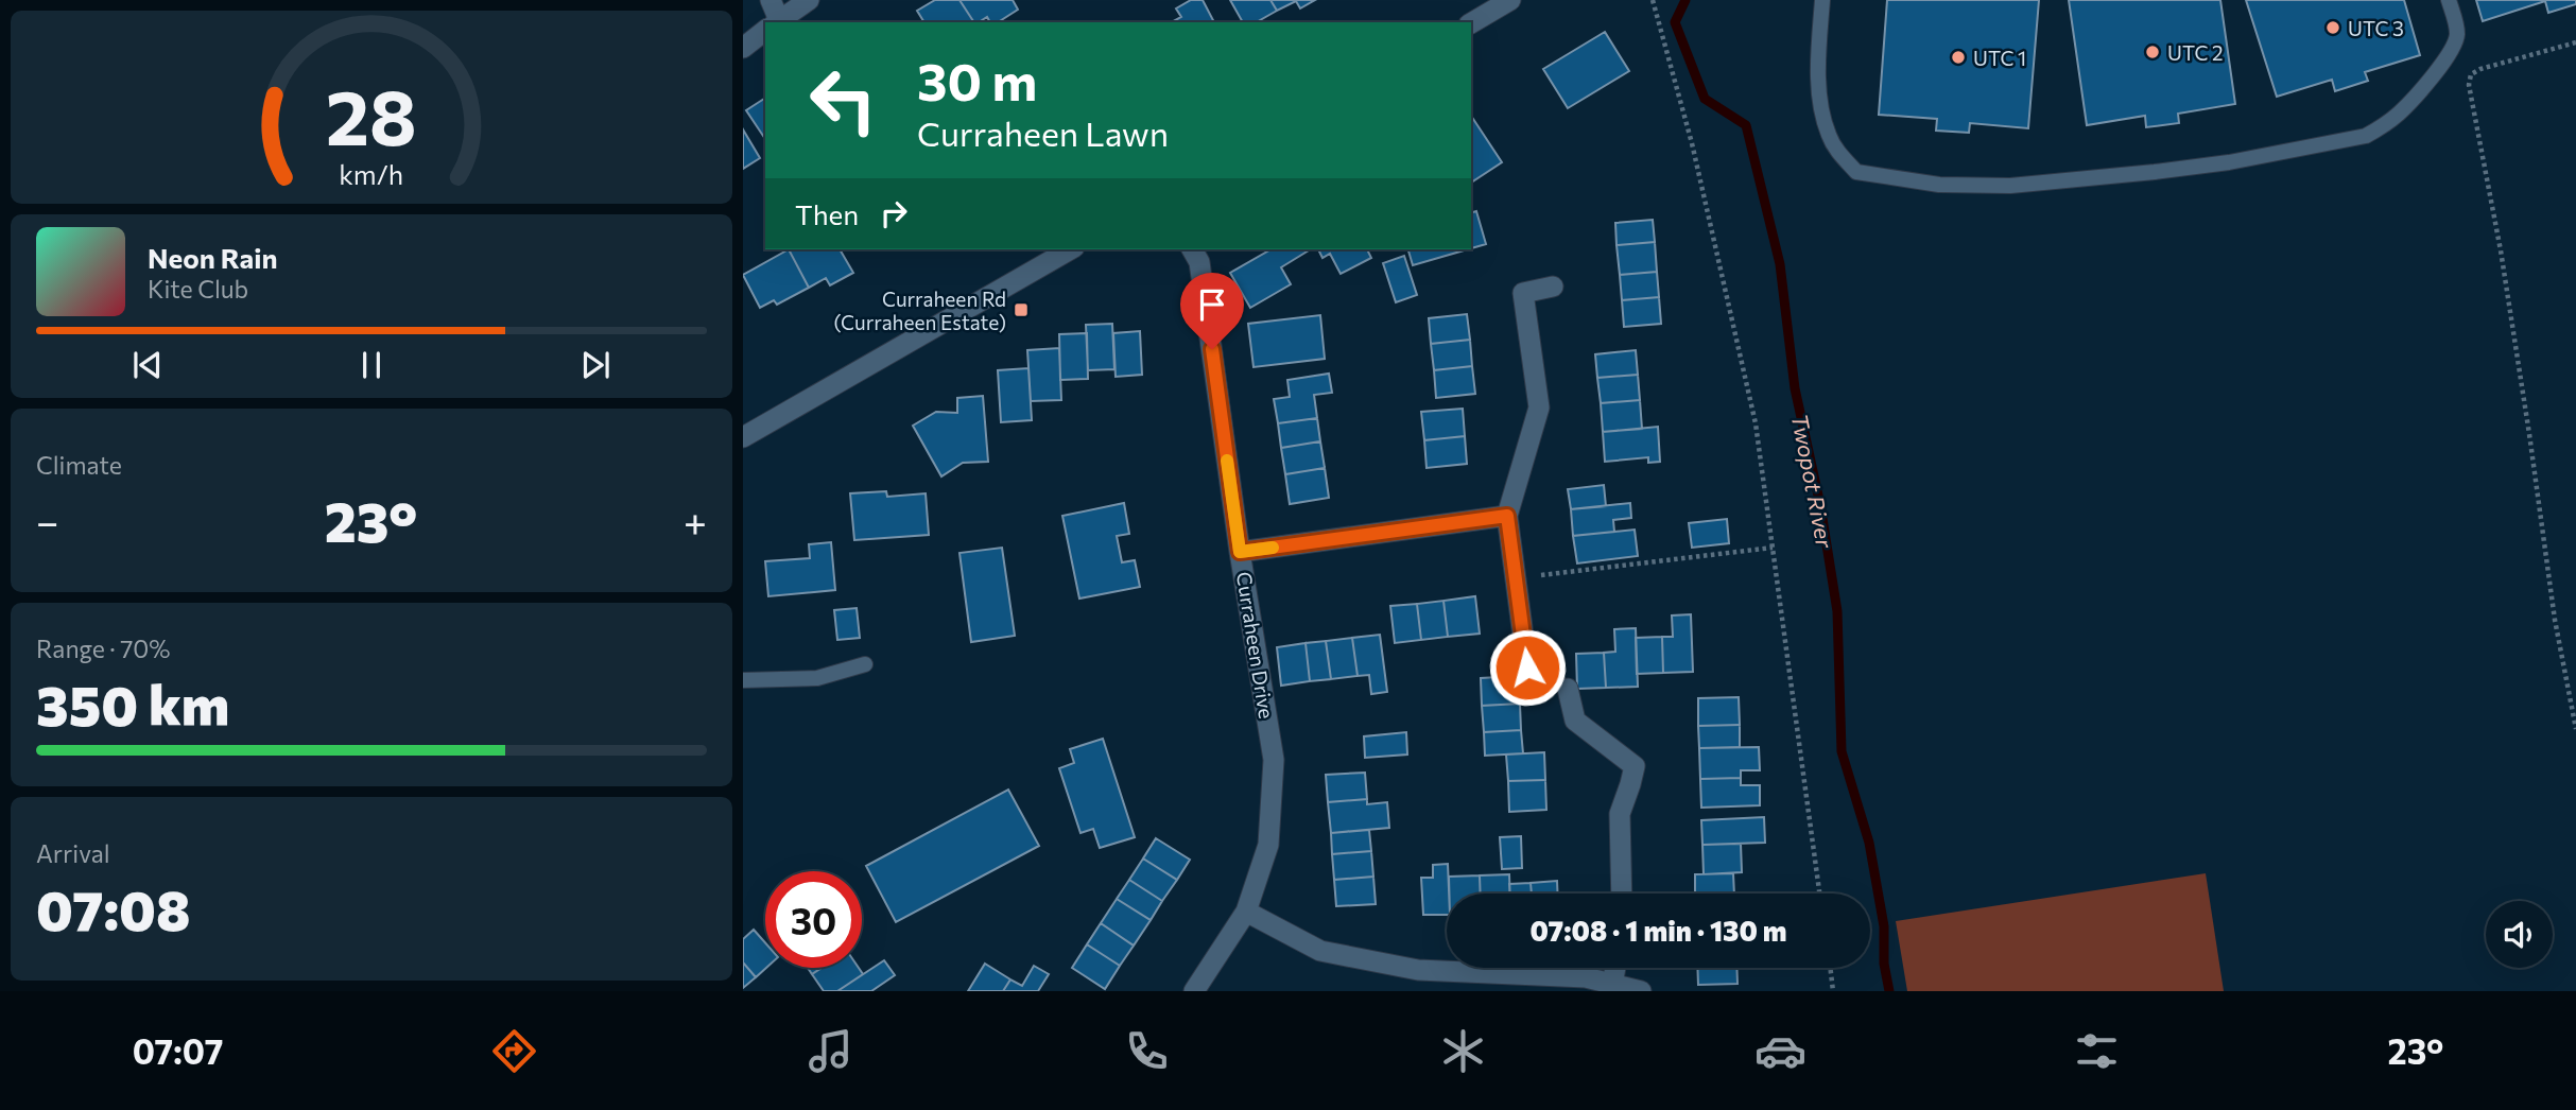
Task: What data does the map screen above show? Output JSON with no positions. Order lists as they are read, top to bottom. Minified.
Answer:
{"streets":{"street":["Curraheen Drive"]},"water":["Twopot River"],"places":{"other":["UTC 3","UTC 2","UTC 1"],"transit":["Curraheen Rd (Curraheen Estate)"]},"page":{"turn":["30 m","Curraheen Lawn"],"then":"Then","song":["Neon Rain","Kite Club"],"tile":["Climate",["Range · 70%","350 km"],["Arrival","07:08"]],"heat":["−","23°","+"],"limit":"30","trip":"07:08 · 1 min · 130 m","tabs":["07:07","23°"],"gauge":["28","km/h"]}}
